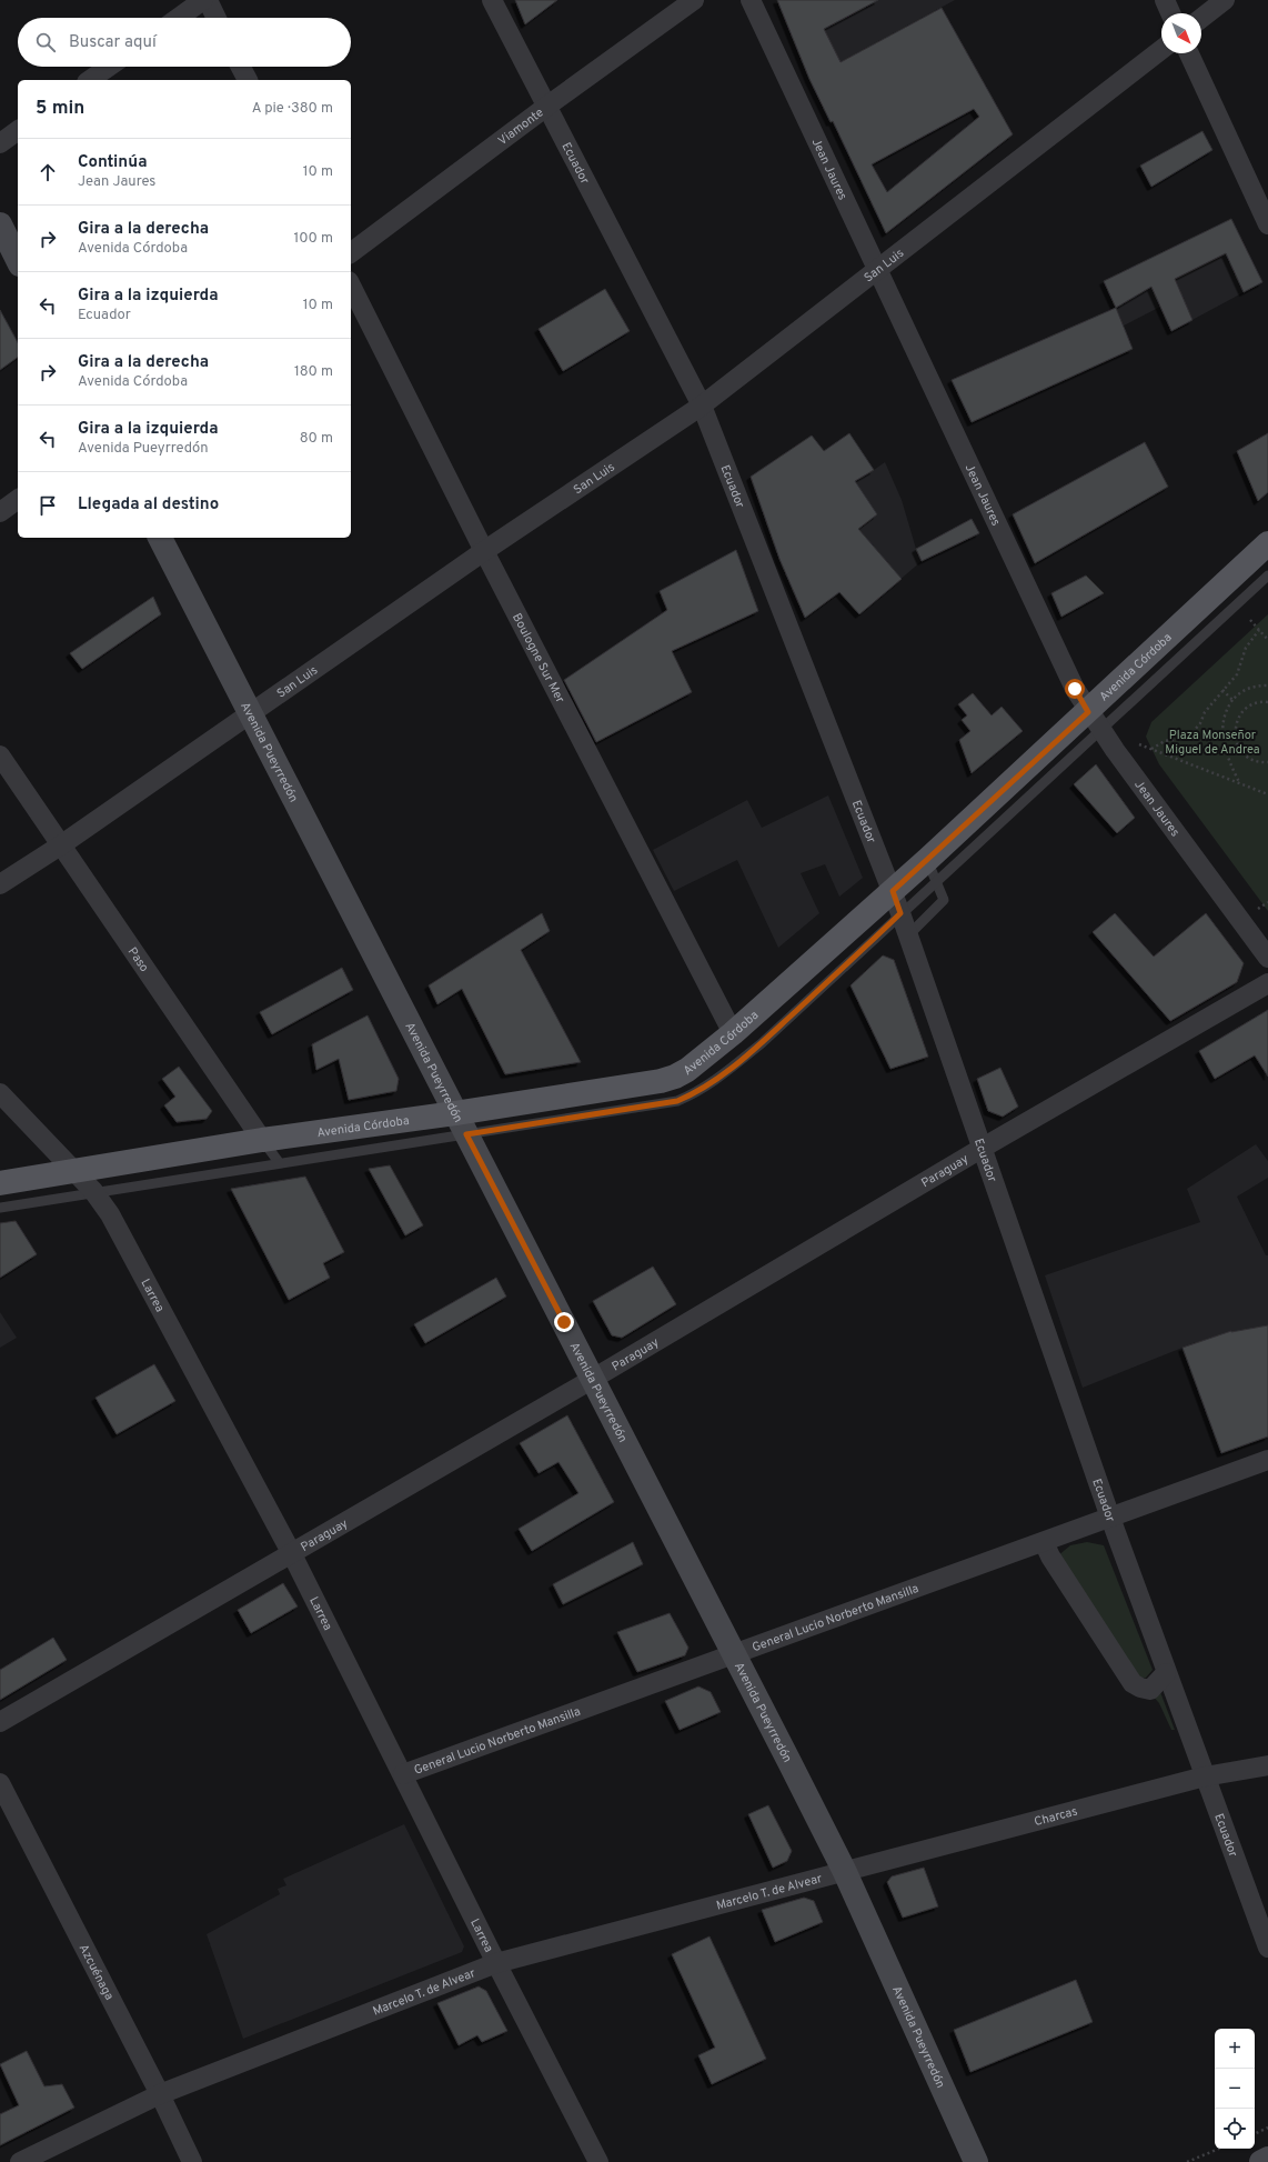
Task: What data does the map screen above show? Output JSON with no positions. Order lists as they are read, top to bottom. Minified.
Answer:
{"streets":{"main road":["Avenida Córdoba","Avenida Pueyrredón"],"street":["Viamonte","Ecuador","Jean Jaures","San Luis","Boulogne Sur Mer","Paso","Paraguay","Larrea","General Lucio Norberto Mansilla","Charcas","Marcelo T. de Alvear","Azcuénaga"]},"crossings":[["Viamonte","Ecuador"],["Ecuador","San Luis"],["Ecuador","Avenida Córdoba"],["Ecuador","Paraguay"],["Ecuador","General Lucio Norberto Mansilla"],["Ecuador","Charcas"],["Jean Jaures","San Luis"],["Jean Jaures","Avenida Córdoba"],["San Luis","Boulogne Sur Mer"],["San Luis","Avenida Pueyrredón"],["San Luis","Paso"],["Boulogne Sur Mer","Avenida Córdoba"],["Avenida Córdoba","Avenida Pueyrredón"],["Avenida Córdoba","Paso"],["Avenida Córdoba","Larrea"],["Avenida Pueyrredón","Paraguay"],["Avenida Pueyrredón","General Lucio Norberto Mansilla"],["Avenida Pueyrredón","Charcas"],["Avenida Pueyrredón","Marcelo T. de Alvear"],["Paraguay","Larrea"],["Larrea","General Lucio Norberto Mansilla"],["Larrea","Marcelo T. de Alvear"],["Charcas","Marcelo T. de Alvear"],["Marcelo T. de Alvear","Azcuénaga"]],"parks":["Plaza Monseñor Miguel de Andrea"],"north":"bottom right","page":{"search":"Buscar aquí","heading":["5 min","A pie · 380 m"],"list":[["Continúa","Jean Jaures","10 m"],["Gira a la derecha","Avenida Córdoba","100 m"],["Gira a la izquierda","Ecuador","10 m"],["Gira a la derecha","Avenida Córdoba","180 m"],["Gira a la izquierda","Avenida Pueyrredón","80 m"],"Llegada al destino"],"map_buttons":["+","−"]}}
